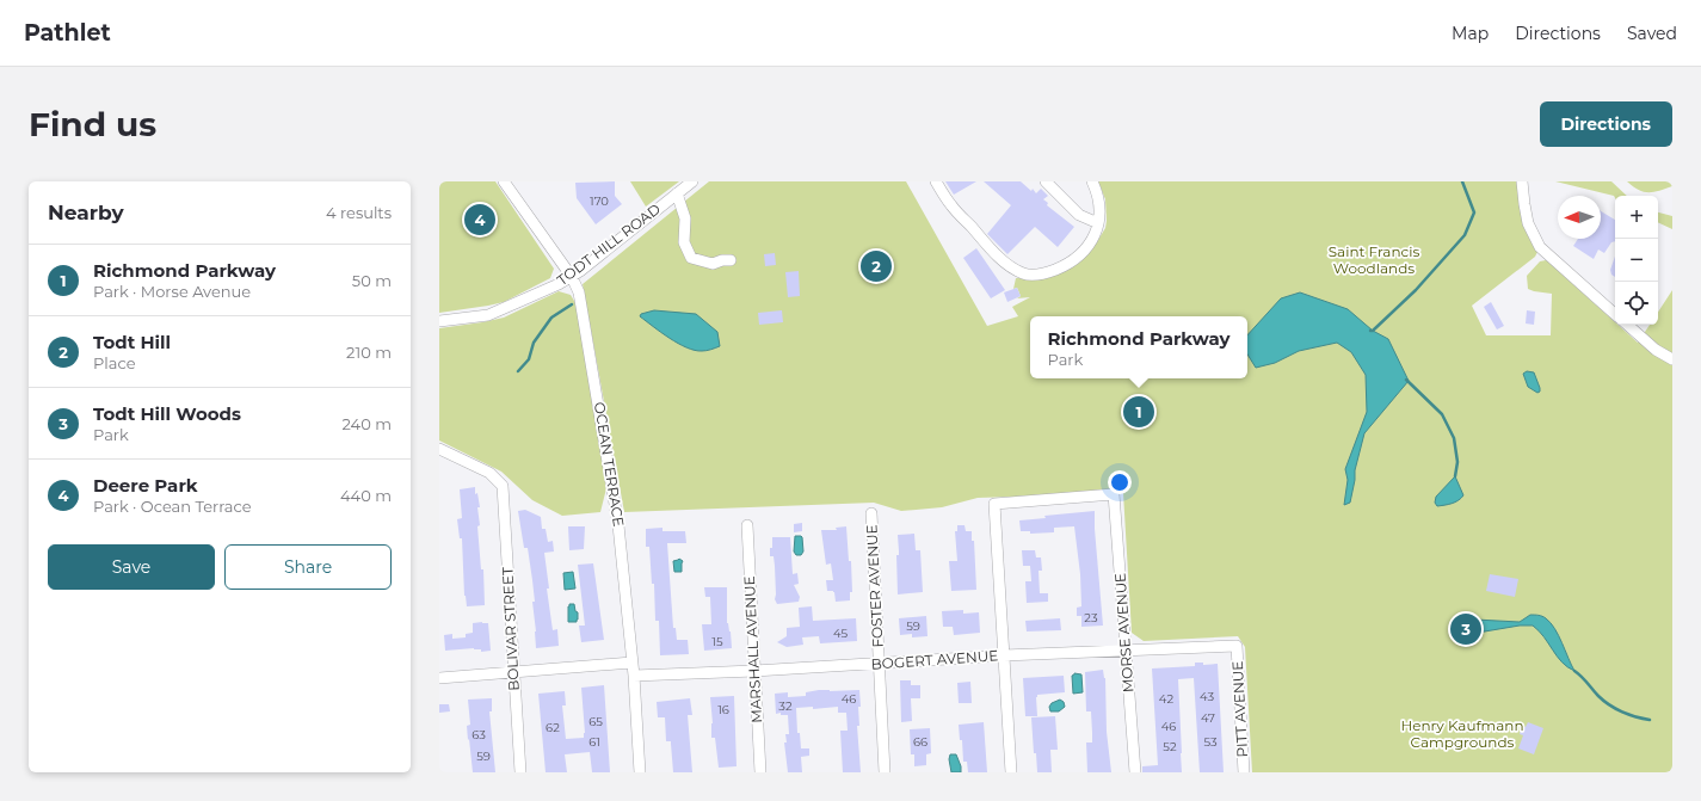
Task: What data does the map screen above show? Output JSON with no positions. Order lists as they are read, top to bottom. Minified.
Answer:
{"streets":{"street":["TODT HILL ROAD","OCEAN TERRACE","FOSTER AVENUE","BOLIVAR STREET","MORSE AVENUE","MARSHALL AVENUE","BOGERT AVENUE","PITT AVENUE"]},"crossings":[["TODT HILL ROAD","OCEAN TERRACE"],["OCEAN TERRACE","BOGERT AVENUE"],["FOSTER AVENUE","BOGERT AVENUE"],["MORSE AVENUE","BOGERT AVENUE"],["MARSHALL AVENUE","BOGERT AVENUE"],["BOGERT AVENUE","PITT AVENUE"]],"parks":["Saint Francis Woodlands","Henry Kaufmann Campgrounds"],"house_numbers":["170","23","59","45","15","43","46","42","32","16","47","65","46","62","63","61","66","53","52","59"],"north":"left","page":{"header":"Pathlet","nav":["Map","Directions","Saved"],"buttons":["Directions",["Save","Share"]],"title":"Find us","heading":["Nearby","4 results"],"map_buttons":["+","−"],"pins":["4","2","1","3"],"list":[{"mark":"1","name":"Richmond Parkway","note":"Park · Morse Avenue","value":"50 m"},{"mark":"2","name":"Todt Hill","note":"Place","value":"210 m"},{"mark":"3","name":"Todt Hill Woods","note":"Park","value":"240 m"},{"mark":"4","name":"Deere Park","note":"Park · Ocean Terrace","value":"440 m"}],"popup":["Richmond Parkway","Park"]}}
